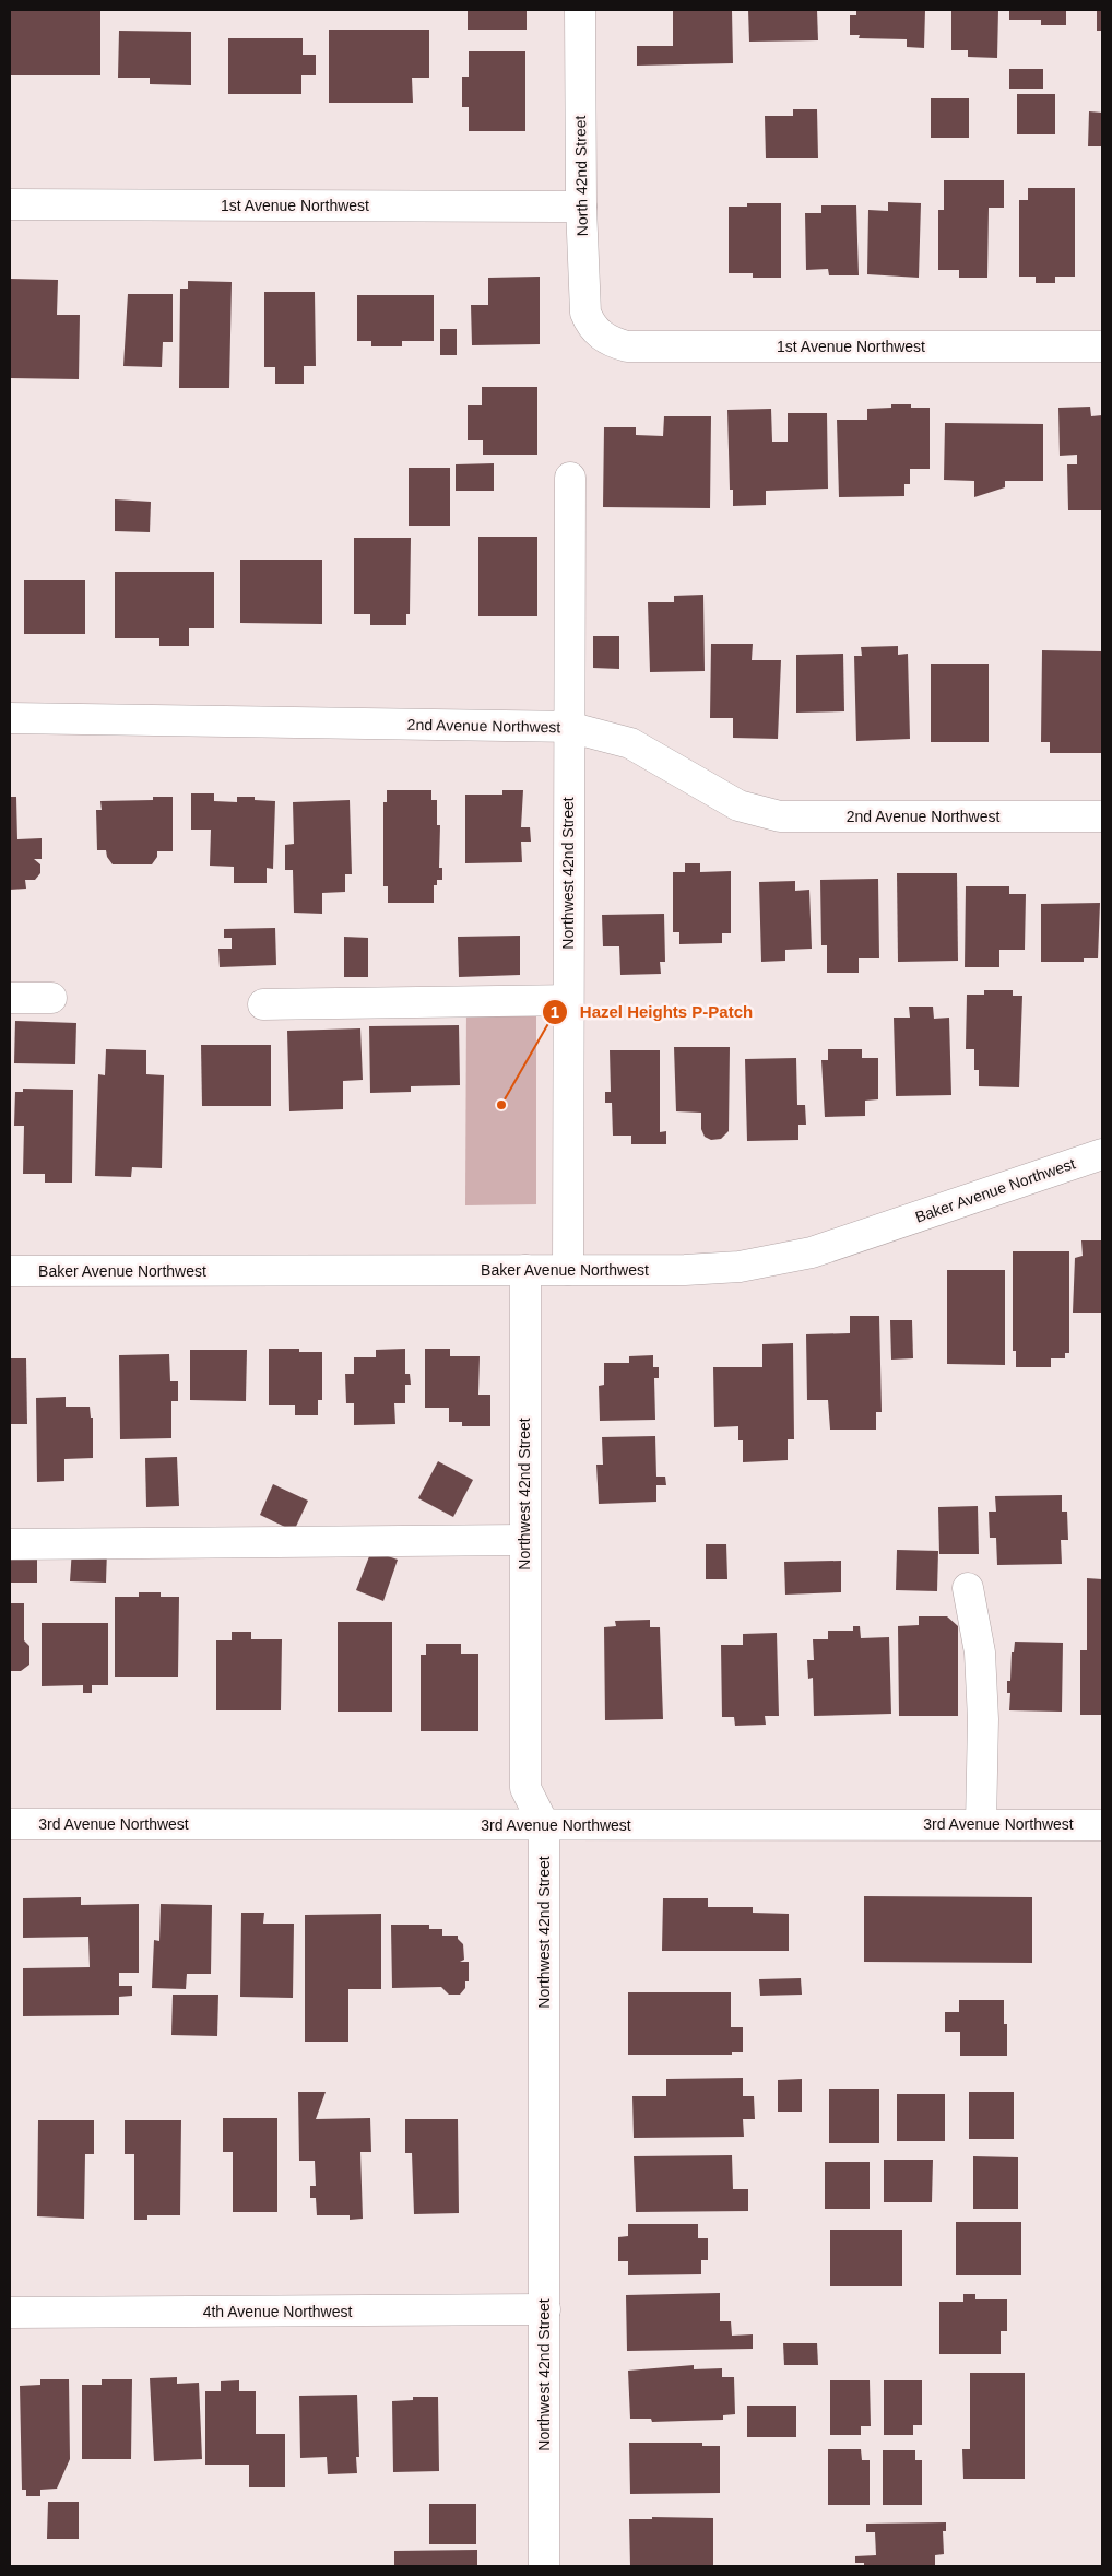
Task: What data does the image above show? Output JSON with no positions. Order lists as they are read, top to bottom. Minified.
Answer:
{"streets":{"street":["North 42nd Street","1st Avenue Northwest","2nd Avenue Northwest","Northwest 42nd Street","Baker Avenue Northwest","3rd Avenue Northwest","4th Avenue Northwest"]},"crossings":[["North 42nd Street","1st Avenue Northwest"],["2nd Avenue Northwest","Northwest 42nd Street"],["Northwest 42nd Street","Baker Avenue Northwest"],["Northwest 42nd Street","3rd Avenue Northwest"],["Northwest 42nd Street","4th Avenue Northwest"]],"places":["Hazel Heights P-Patch"]}
